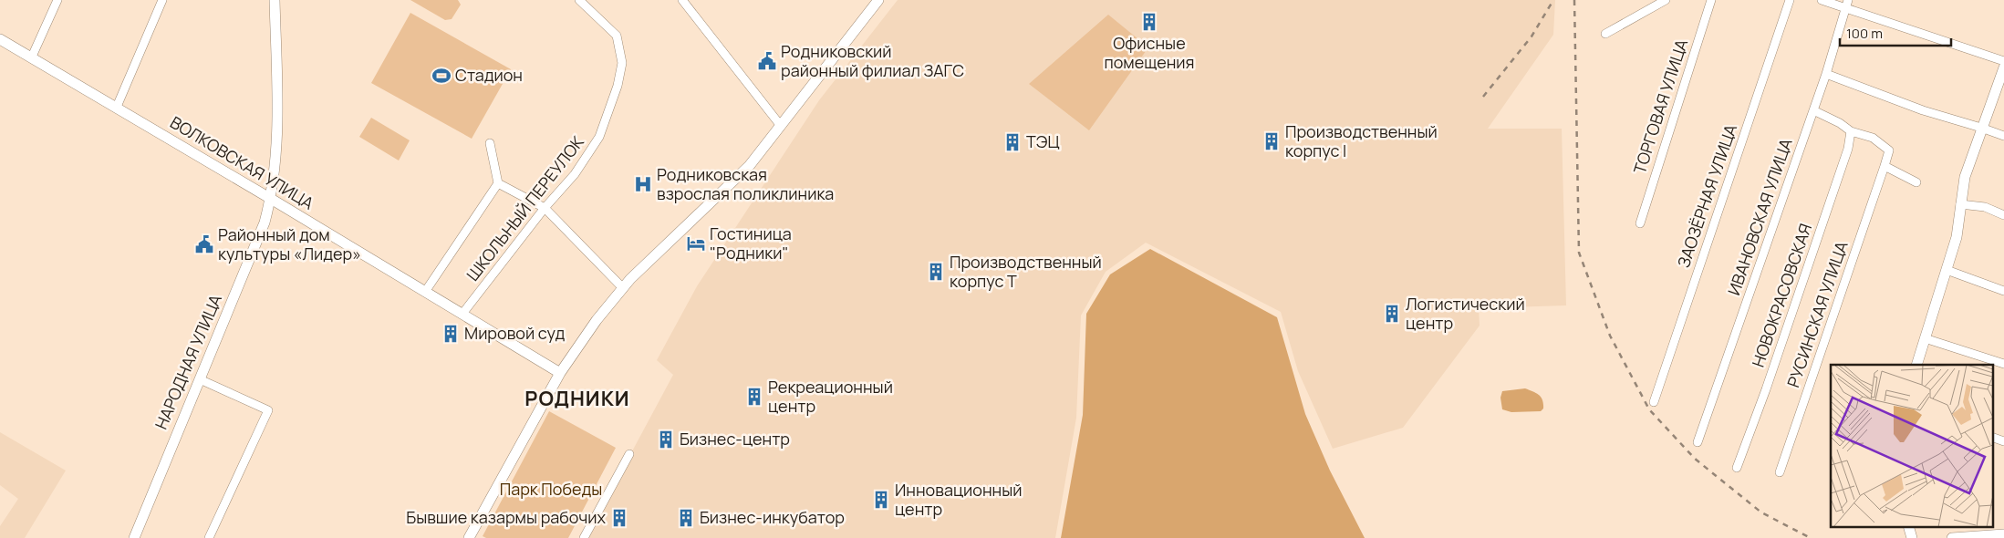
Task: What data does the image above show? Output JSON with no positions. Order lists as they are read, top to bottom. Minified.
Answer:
{"streets":{"main road":["ВОЛКОВСКАЯ УЛИЦА","НАРОДНАЯ УЛИЦА"],"street":["ТОРГОВАЯ УЛИЦА","ЗАОЗЁРНАЯ УЛИЦА","ШКОЛЬНЫЙ ПЕРЕУЛОК","ИВАНОВСКАЯ УЛИЦА","НОВОКРАСОВСКАЯ","РУСИНСКАЯ УЛИЦА"]},"crossings":[["ВОЛКОВСКАЯ УЛИЦА","ШКОЛЬНЫЙ ПЕРЕУЛОК"],["ВОЛКОВСКАЯ УЛИЦА","НАРОДНАЯ УЛИЦА"]],"districts":["РОДНИКИ"],"parks":["Парк Победы"],"places":{"building":["Офисные помещения","Производственный корпус I","ТЭЦ","Производственный корпус T","Логистический центр","Мировой суд","Рекреационный центр","Бизнес-центр","Инновационный центр","Бывшие казармы рабочих","Бизнес-инкубатор"],"public building":["Родниковский районный филиал ЗАГС","Районный дом культуры «Лидер»"],"sports":["Стадион"],"hospital":["Родниковская взрослая поликлиника"],"hotel":["Гостиница \"Родники\""]},"scale_bar":"100 m"}
